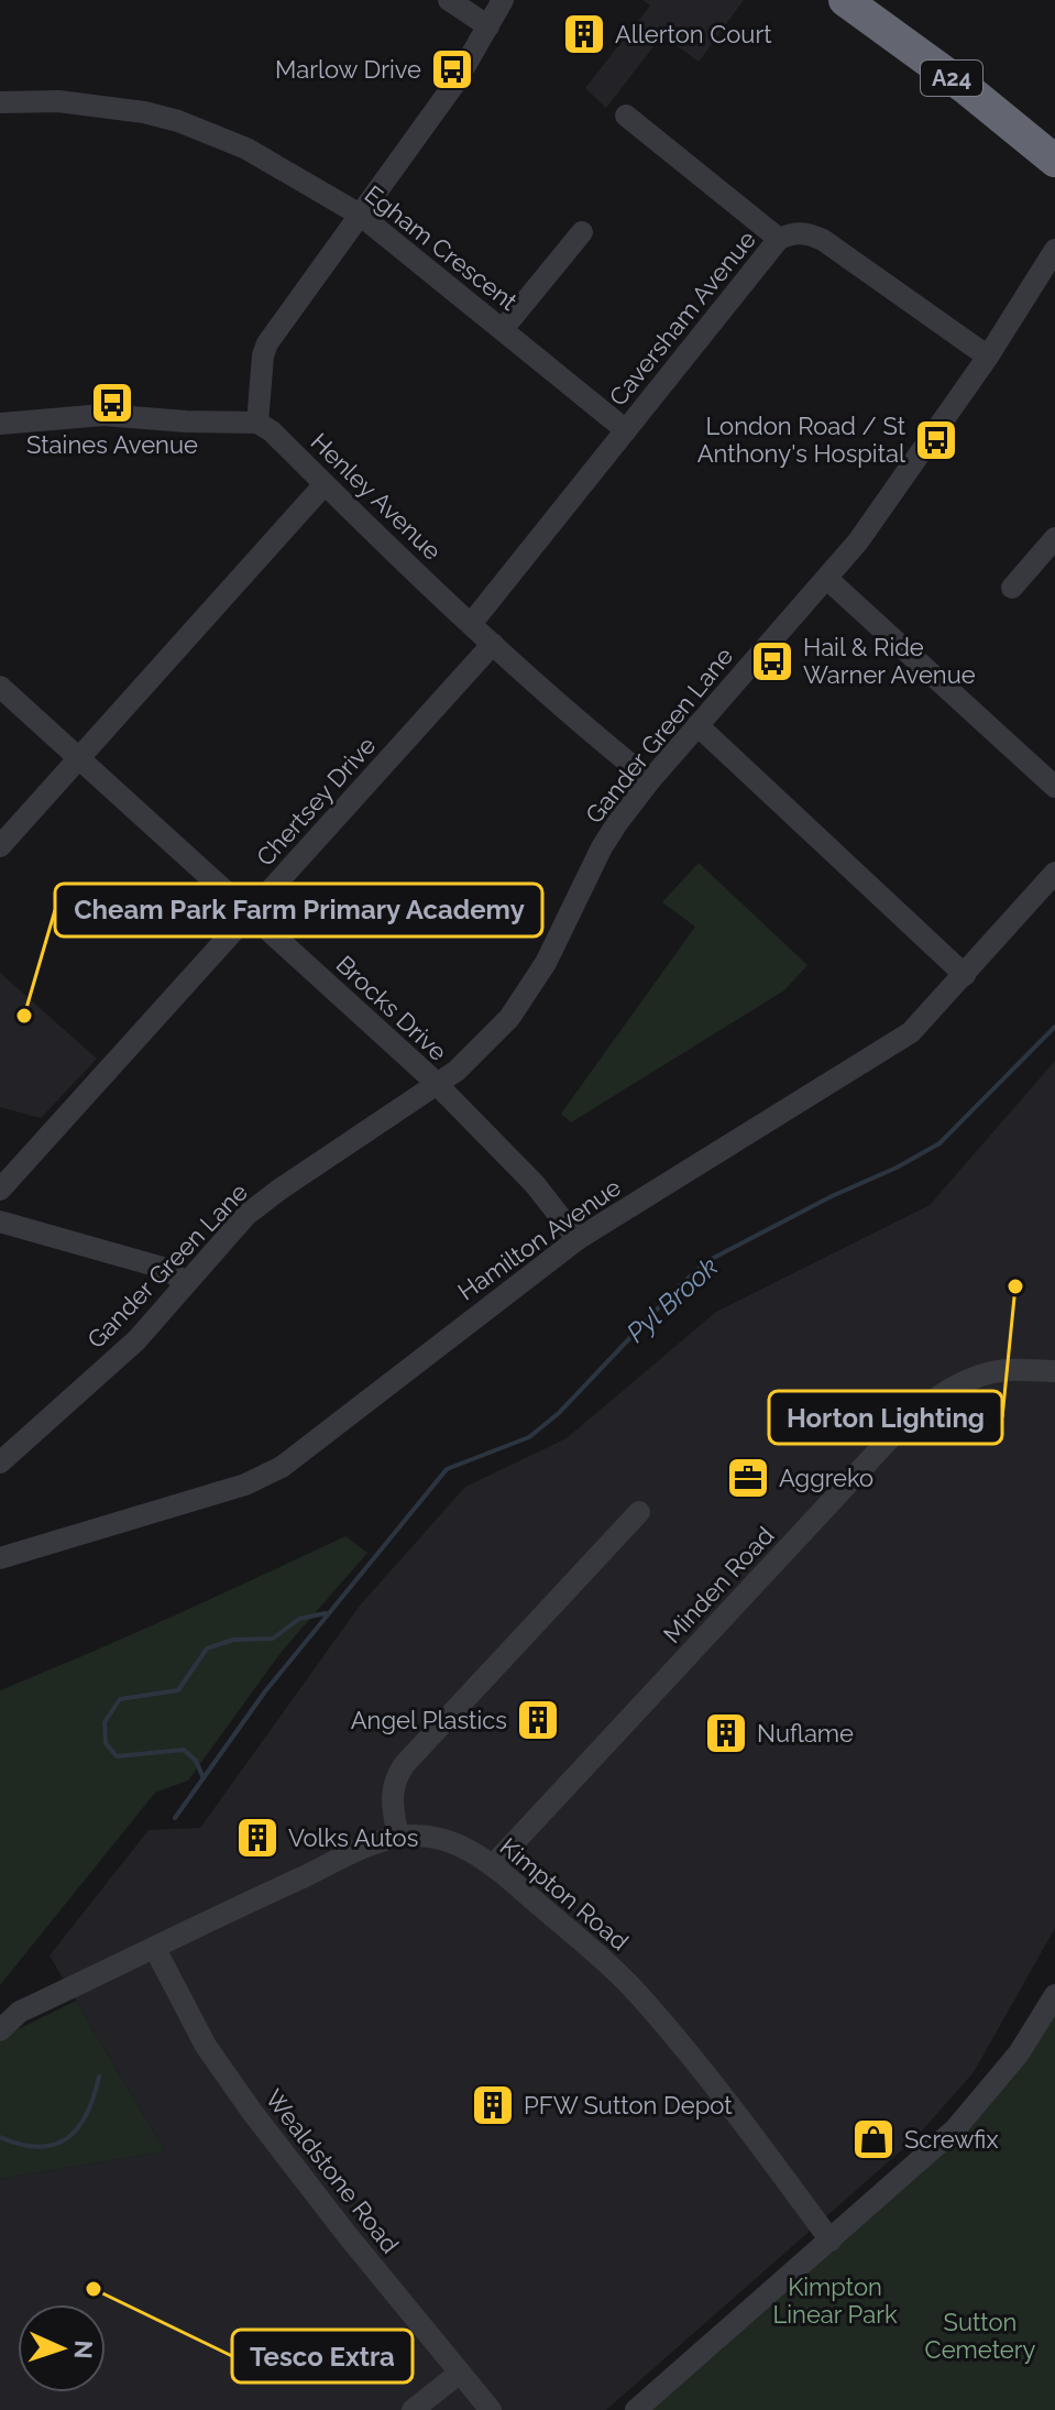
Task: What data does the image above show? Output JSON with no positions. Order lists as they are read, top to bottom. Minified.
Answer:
{"streets":{"highway":["A24"],"street":["Egham Crescent","Caversham Avenue","Henley Avenue","Gander Green Lane","Chertsey Drive","Brocks Drive","Hamilton Avenue","Minden Road","Kimpton Road","Wealdstone Road"]},"crossings":[["Egham Crescent","Caversham Avenue"],["Caversham Avenue","Henley Avenue"],["Caversham Avenue","Gander Green Lane"],["Henley Avenue","Gander Green Lane"],["Henley Avenue","Chertsey Drive"],["Gander Green Lane","Brocks Drive"],["Chertsey Drive","Brocks Drive"],["Brocks Drive","Hamilton Avenue"],["Minden Road","Kimpton Road"],["Kimpton Road","Wealdstone Road"]],"water":["Pyl Brook"],"parks":["Kimpton Linear Park","Sutton Cemetery"],"places":{"building":["Allerton Court","Angel Plastics","Nuflame","Volks Autos","PFW Sutton Depot"],"bus stop":["Marlow Drive","Staines Avenue","London Road / St Anthony's Hospital","Hail & Ride Warner Avenue"],"other":["Cheam Park Farm Primary Academy","Horton Lighting","Tesco Extra"],"office":["Aggreko"],"shop":["Screwfix"]},"north":"right"}
